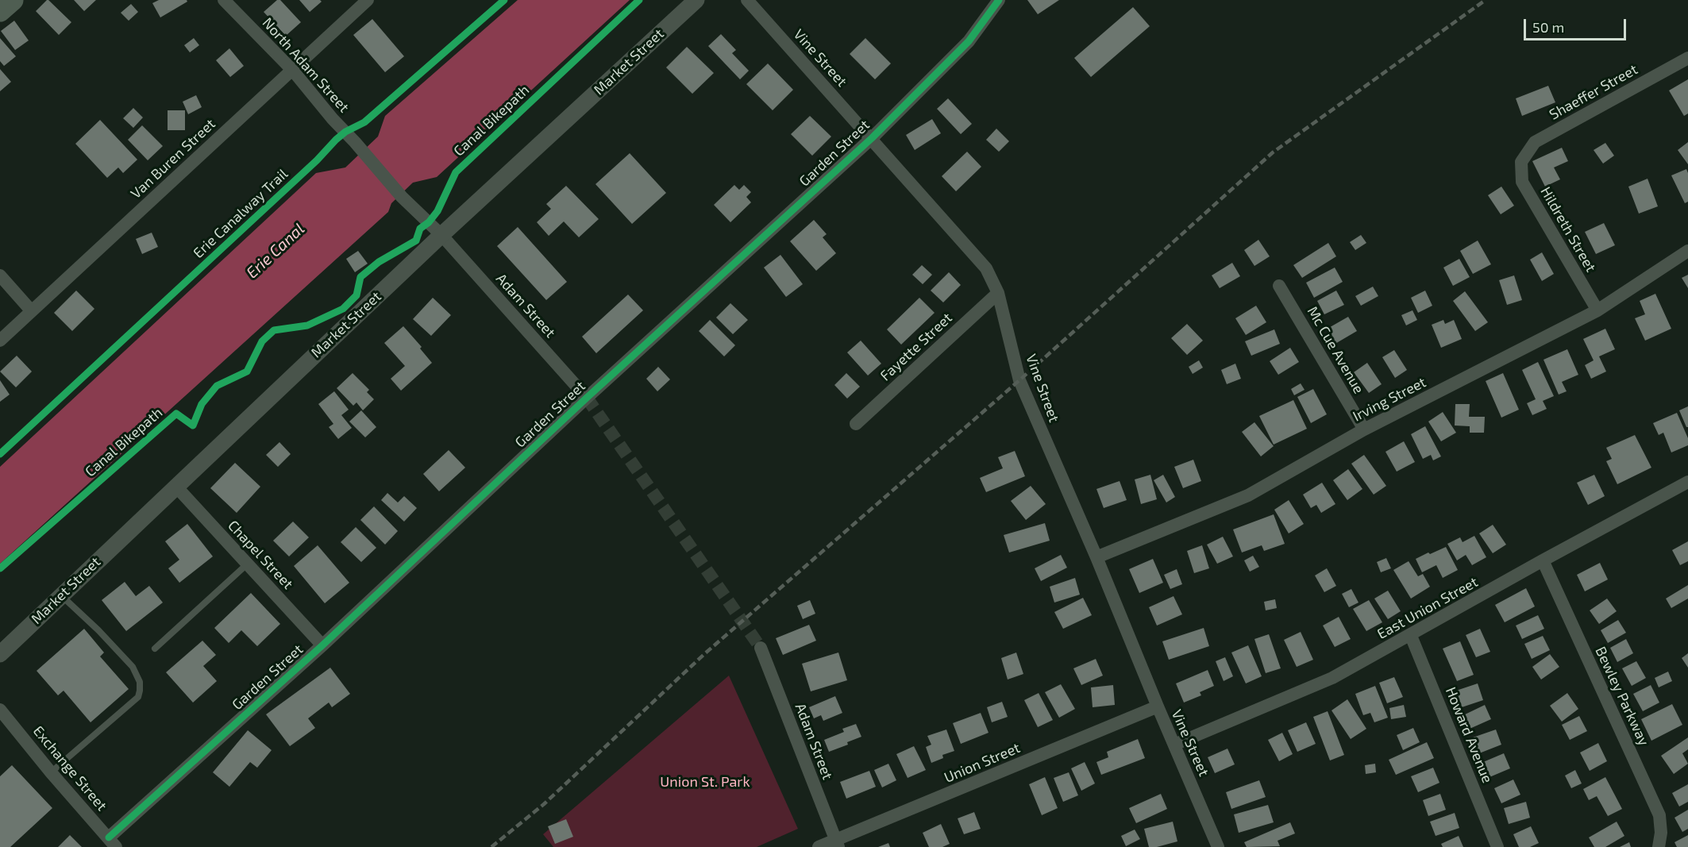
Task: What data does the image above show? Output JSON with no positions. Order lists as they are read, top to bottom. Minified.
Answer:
{"streets":{"street":["Vine Street","Market Street","North Adam Street","Shaeffer Street","Garden Street","Van Buren Street","Hildreth Street","Adam Street","Fayette Street","Mc Cue Avenue","Irving Street","Chapel Street","East Union Street","Bewley Parkway","Howard Avenue","Union Street","Exchange Street"],"cycle path":["Canal Bikepath","Erie Canalway Trail"]},"crossings":[["Vine Street","Garden Street"],["Vine Street","Fayette Street"],["Vine Street","Irving Street"],["Vine Street","East Union Street"],["Vine Street","Union Street"],["Market Street","North Adam Street"],["Market Street","Adam Street"],["Market Street","Chapel Street"],["North Adam Street","Van Buren Street"],["North Adam Street","Adam Street"],["Shaeffer Street","Hildreth Street"],["Garden Street","Adam Street"],["Garden Street","Chapel Street"],["Garden Street","Exchange Street"],["Hildreth Street","Irving Street"],["Adam Street","Union Street"],["Mc Cue Avenue","Irving Street"],["East Union Street","Bewley Parkway"],["East Union Street","Howard Avenue"]],"water":["Erie Canal"],"parks":["Union St. Park"],"scale_bar":"50 m"}
